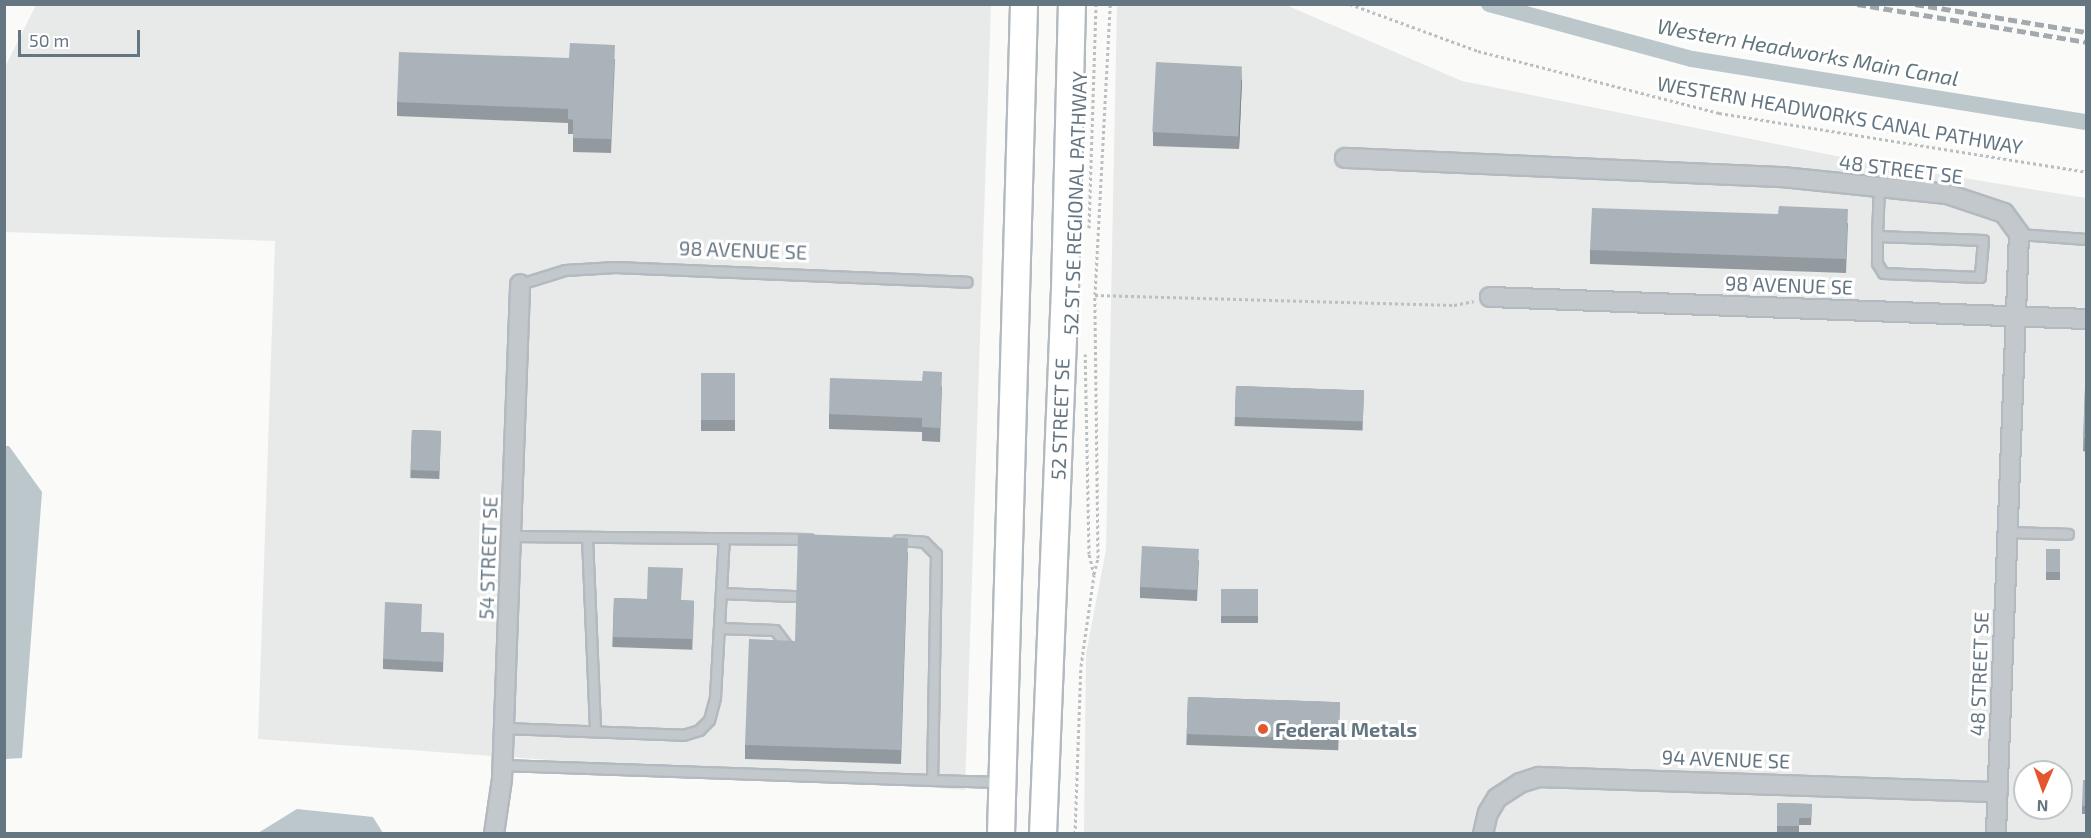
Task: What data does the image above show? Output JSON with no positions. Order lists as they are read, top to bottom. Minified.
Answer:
{"streets":{"main road":["52 STREET SE"],"street":["48 STREET SE","98 AVENUE SE","54 STREET SE","94 AVENUE SE"],"path":["WESTERN HEADWORKS CANAL PATHWAY","52 ST SE REGIONAL PATHWAY"]},"crossings":[["48 STREET SE","98 AVENUE SE"],["48 STREET SE","94 AVENUE SE"],["98 AVENUE SE","54 STREET SE"]],"water":["Western Headworks Main Canal"],"places":["Federal Metals"],"scale_bar":"50 m","north":"bottom"}
